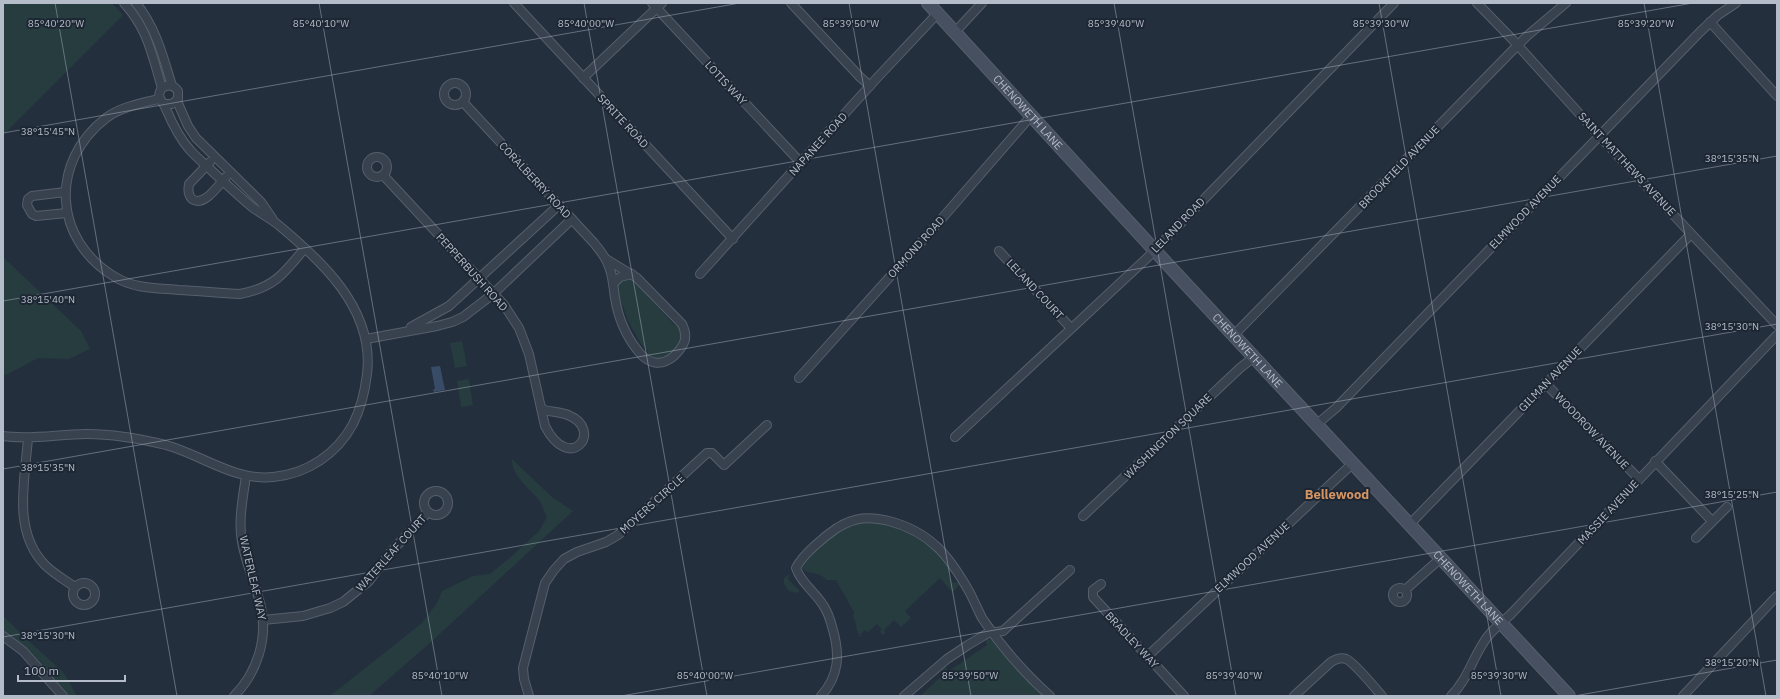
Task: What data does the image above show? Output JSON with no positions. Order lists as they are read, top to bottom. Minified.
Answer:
{"streets":{"main road":["CHENOWETH LANE"],"street":["LOTIS WAY","SPRITE ROAD","NAPANEE ROAD","SAINT MATTHEWS AVENUE","BROOKFIELD AVENUE","CORALBERRY ROAD","ELMWOOD AVENUE","LELAND ROAD","ORMOND ROAD","PEPPERBUSH ROAD","LELAND COURT","GILMAN AVENUE","WOODROW AVENUE","WASHINGTON SQUARE","MOYERS CIRCLE","MASSIE AVENUE","WATERLEAF COURT","WATERLEAF WAY","BRADLEY WAY"]},"crossings":[["LOTIS WAY","NAPANEE ROAD"],["CHENOWETH LANE","NAPANEE ROAD"],["CHENOWETH LANE","BROOKFIELD AVENUE"],["CHENOWETH LANE","ELMWOOD AVENUE"],["CHENOWETH LANE","LELAND ROAD"],["CHENOWETH LANE","ORMOND ROAD"],["CHENOWETH LANE","GILMAN AVENUE"],["CHENOWETH LANE","WASHINGTON SQUARE"],["CHENOWETH LANE","MASSIE AVENUE"],["SPRITE ROAD","NAPANEE ROAD"],["SAINT MATTHEWS AVENUE","BROOKFIELD AVENUE"],["SAINT MATTHEWS AVENUE","ELMWOOD AVENUE"],["SAINT MATTHEWS AVENUE","GILMAN AVENUE"],["LELAND ROAD","LELAND COURT"],["GILMAN AVENUE","WOODROW AVENUE"],["WOODROW AVENUE","MASSIE AVENUE"],["WATERLEAF COURT","WATERLEAF WAY"]],"districts":["Bellewood"],"scale_bar":"100 m","coordinates":["85°40'20\"W","85°40'10\"W","85°40'00\"W","85°39'50\"W","85°39'40\"W","85°39'30\"W","85°39'20\"W","38°15'45\"N","38°15'35\"N","38°15'40\"N","38°15'30\"N","38°15'25\"N","38°15'20\"N"]}
